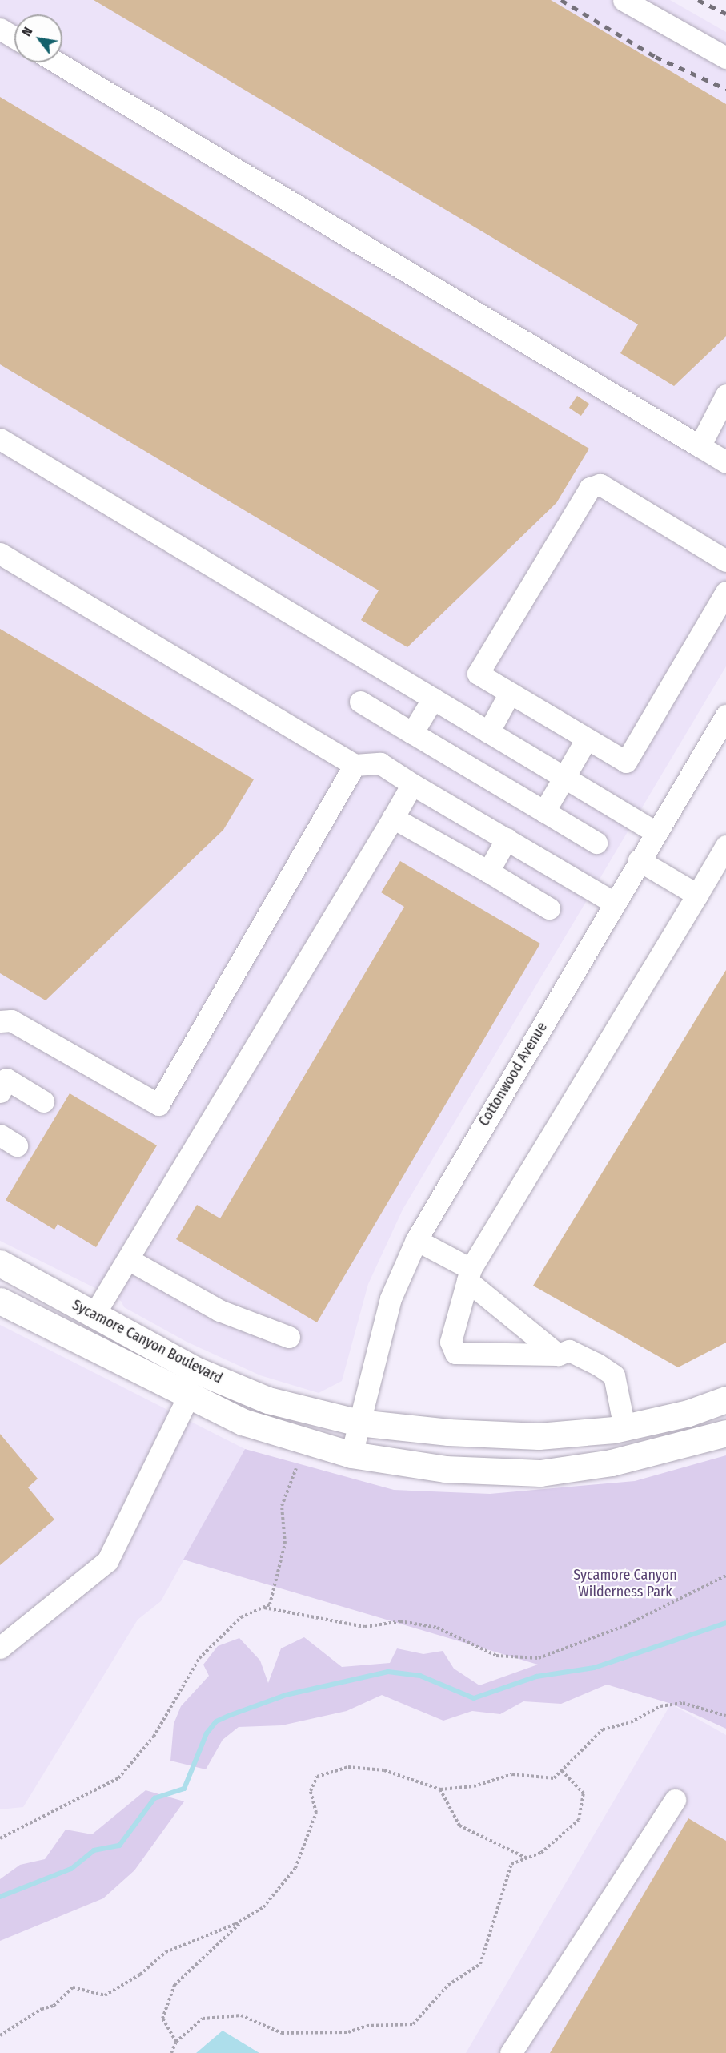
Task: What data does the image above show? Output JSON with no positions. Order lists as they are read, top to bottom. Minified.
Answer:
{"streets":{"main road":["Sycamore Canyon Boulevard"],"street":["Cottonwood Avenue"]},"crossings":[["Cottonwood Avenue","Sycamore Canyon Boulevard"]],"parks":["Sycamore Canyon Wilderness Park"],"north":"top left"}
